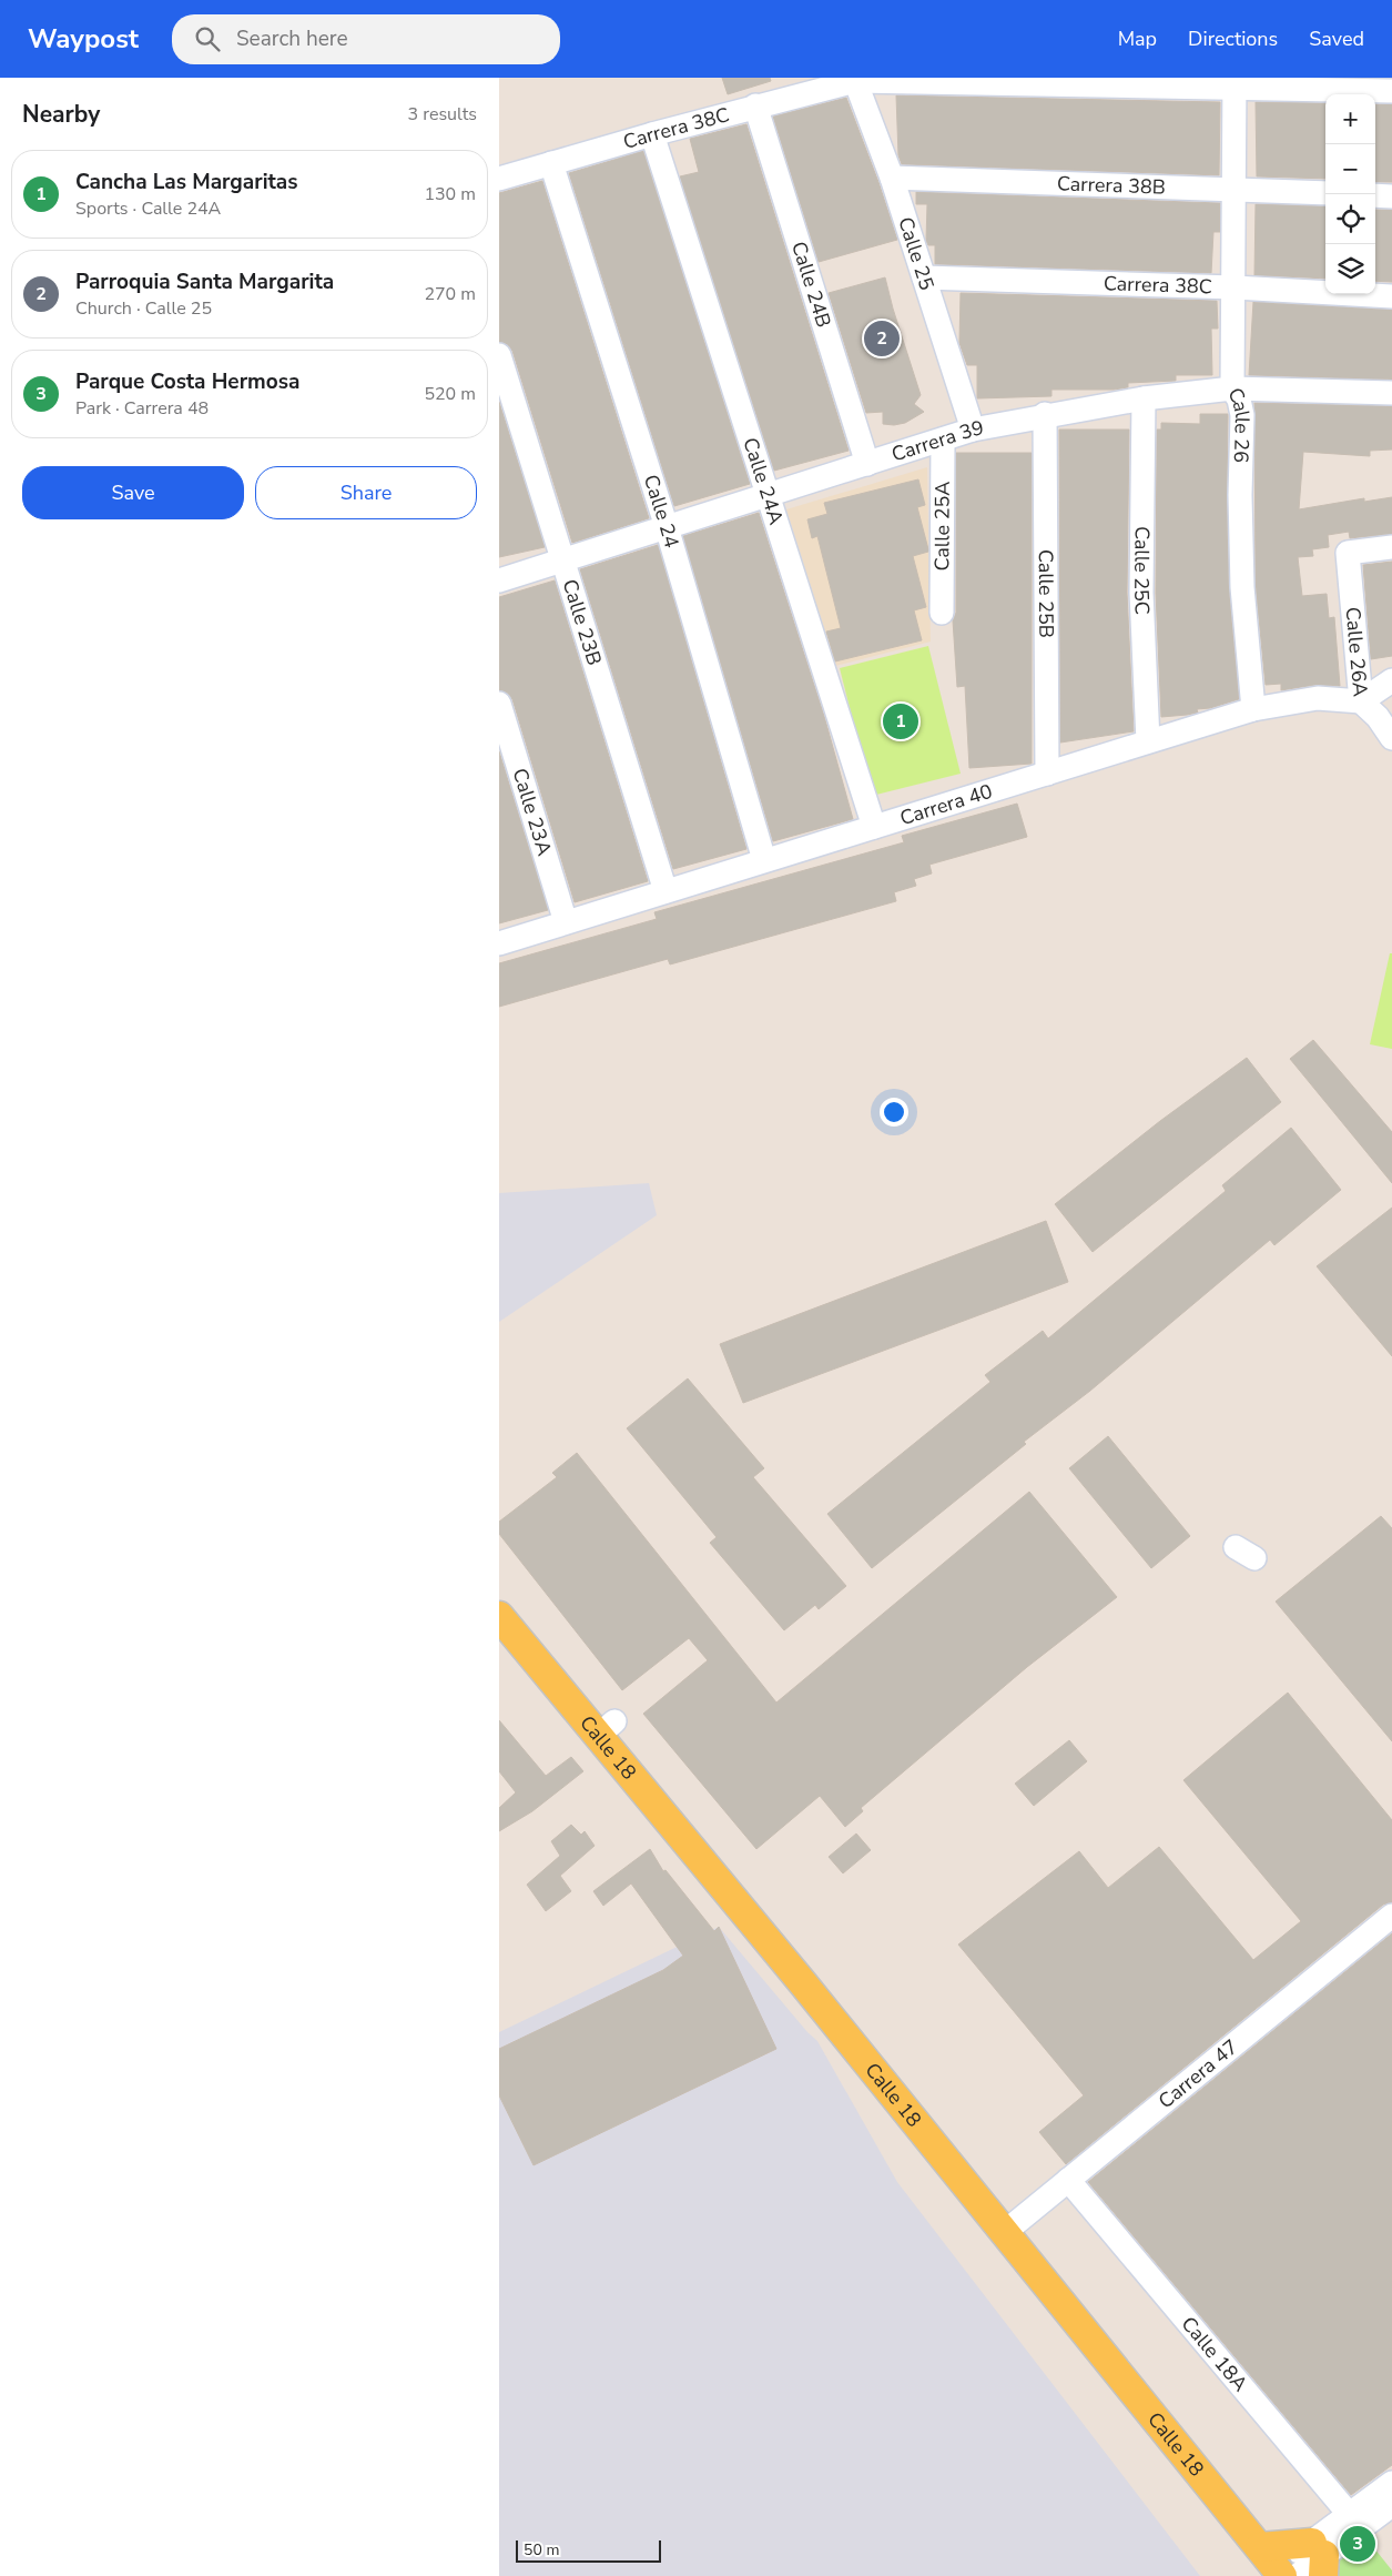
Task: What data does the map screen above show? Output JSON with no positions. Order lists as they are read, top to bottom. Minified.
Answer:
{"streets":{"main road":["Calle 18"],"street":["Carrera 38C","Carrera 38B","Calle 25","Calle 24B","Calle 26","Carrera 39","Calle 24A","Calle 24","Calle 25A","Calle 25C","Calle 25B","Calle 23B","Calle 26A","Carrera 40","Calle 23A","Carrera 47","Calle 18A"]},"crossings":[["Carrera 38C","Calle 25"],["Carrera 38C","Calle 24B"],["Carrera 38C","Calle 26"],["Carrera 38C","Calle 24A"],["Carrera 38C","Calle 24"],["Carrera 38B","Calle 25"],["Carrera 38B","Calle 26"],["Calle 25","Carrera 39"],["Calle 24B","Carrera 39"],["Calle 26","Carrera 39"],["Calle 26","Carrera 40"],["Carrera 39","Calle 24A"],["Carrera 39","Calle 24"],["Carrera 39","Calle 25A"],["Carrera 39","Calle 25C"],["Carrera 39","Calle 25B"],["Carrera 39","Calle 23B"],["Calle 24A","Carrera 40"],["Calle 24","Carrera 40"],["Calle 25C","Carrera 40"],["Calle 25B","Carrera 40"],["Calle 23B","Carrera 40"],["Calle 26A","Carrera 40"],["Carrera 40","Calle 23A"],["Calle 18","Carrera 47"],["Carrera 47","Calle 18A"]],"scale_bar":"50 m","page":{"header":"Waypost","search":"Search here","nav":["Map","Directions","Saved"],"heading":["Nearby","3 results"],"map_buttons":["+","−"],"list":[{"mark":"1","name":"Cancha Las Margaritas","note":"Sports · Calle 24A","value":"130 m"},{"mark":"2","name":"Parroquia Santa Margarita","note":"Church · Calle 25","value":"270 m"},{"mark":"3","name":"Parque Costa Hermosa","note":"Park · Carrera 48","value":"520 m"}],"pins":["2","1","3"],"buttons":["Save","Share"],"scale":"50 m"}}
